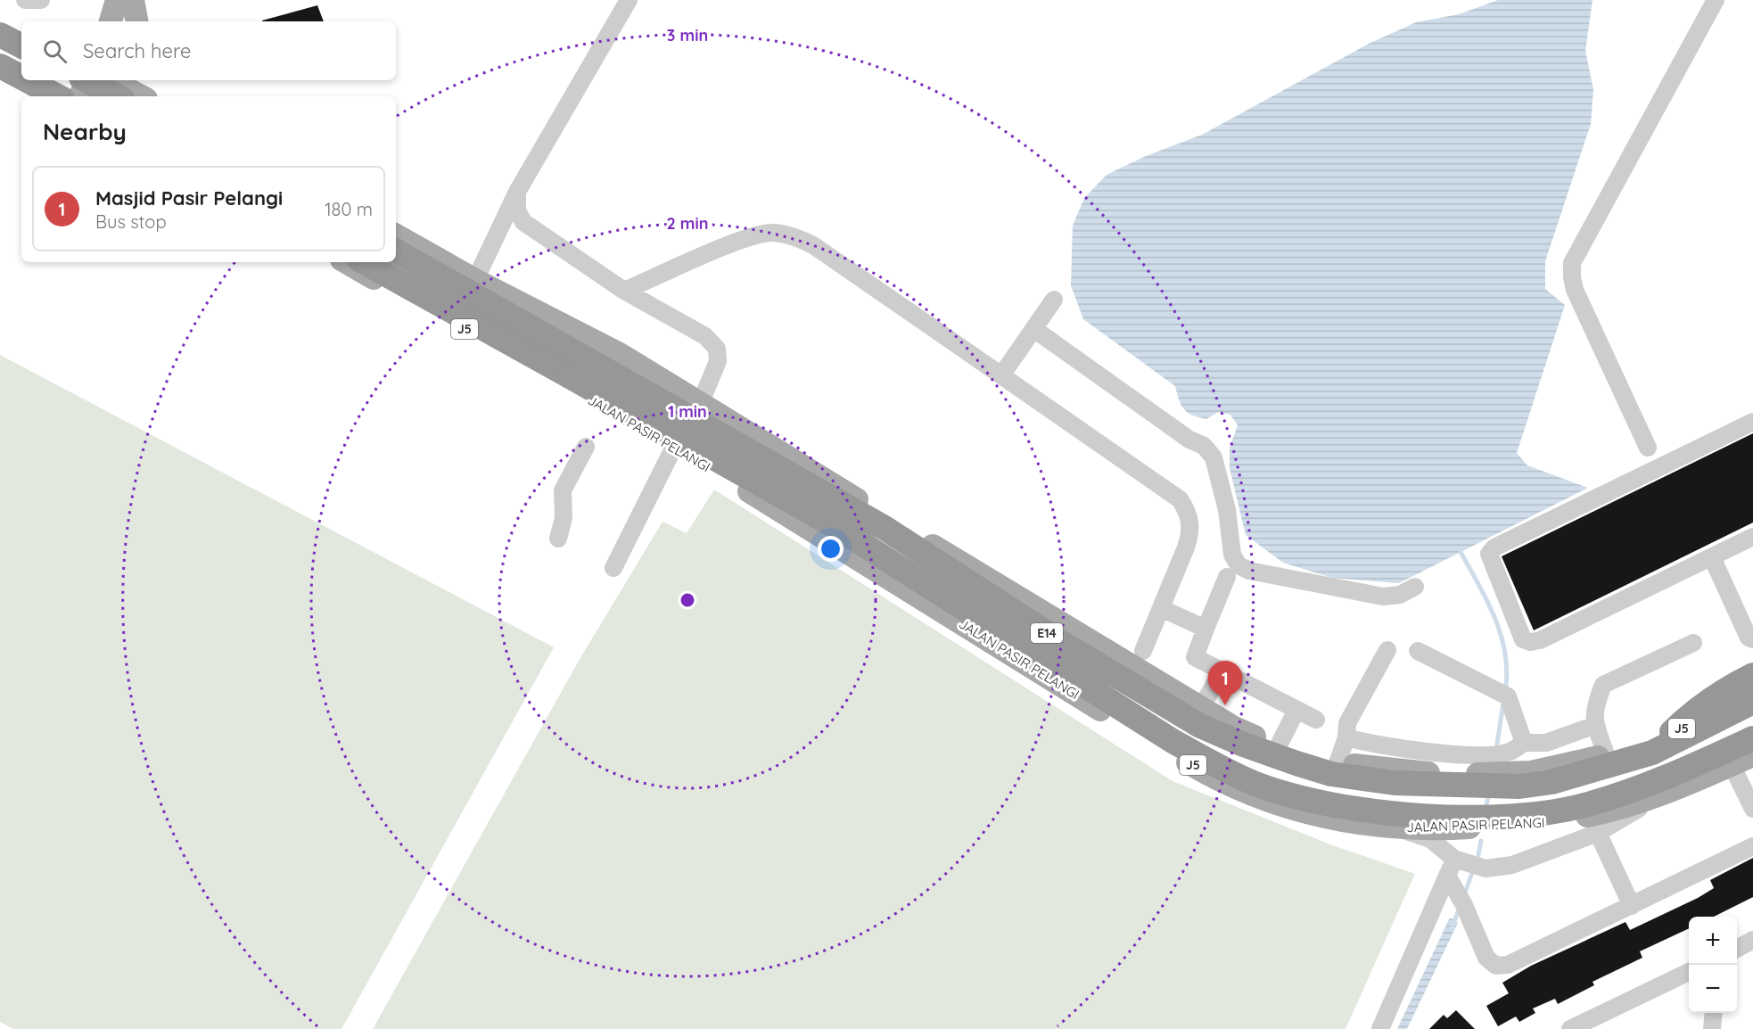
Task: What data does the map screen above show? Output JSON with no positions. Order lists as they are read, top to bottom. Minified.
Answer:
{"streets":{"highway":["E14"],"main road":["J5","JALAN PASIR PELANGI"]},"page":{"search":"Search here","heading":"Nearby","list":[{"mark":"1","name":"Masjid Pasir Pelangi","note":"Bus stop","value":"180 m"}],"pins":"1","map_buttons":["+","−"]},"rings":["3 min","2 min","1 min"]}
